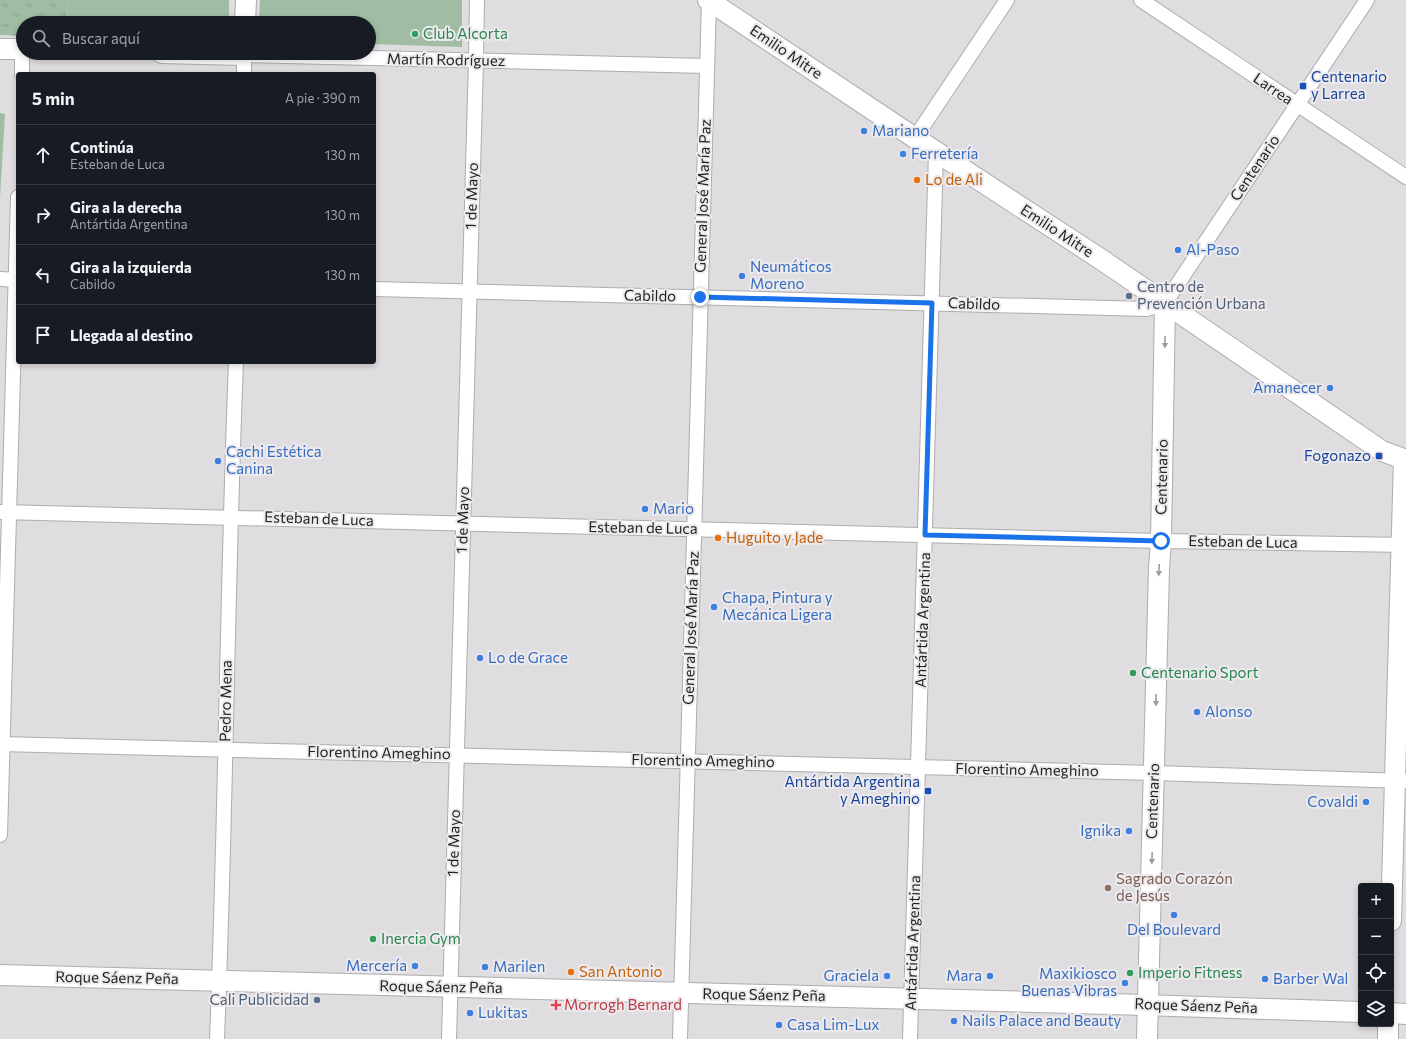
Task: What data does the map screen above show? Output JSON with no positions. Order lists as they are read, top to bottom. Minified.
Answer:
{"streets":{"street":["Emilio Mitre","Martín Rodríguez","Larrea","Centenario","1 de Mayo","General José María Paz","Cabildo","Esteban de Luca","Antártida Argentina","Pedro Mena","Florentino Ameghino","Roque Sáenz Peña"]},"crossings":[["Emilio Mitre","Centenario"],["Emilio Mitre","General José María Paz"],["Emilio Mitre","Cabildo"],["Emilio Mitre","Antártida Argentina"],["Martín Rodríguez","1 de Mayo"],["Martín Rodríguez","General José María Paz"],["Larrea","Centenario"],["Centenario","Cabildo"],["Centenario","Esteban de Luca"],["Centenario","Florentino Ameghino"],["Centenario","Roque Sáenz Peña"],["1 de Mayo","Cabildo"],["1 de Mayo","Esteban de Luca"],["1 de Mayo","Florentino Ameghino"],["1 de Mayo","Roque Sáenz Peña"],["General José María Paz","Cabildo"],["General José María Paz","Esteban de Luca"],["General José María Paz","Florentino Ameghino"],["General José María Paz","Roque Sáenz Peña"],["Cabildo","Antártida Argentina"],["Esteban de Luca","Antártida Argentina"],["Esteban de Luca","Pedro Mena"],["Antártida Argentina","Florentino Ameghino"],["Antártida Argentina","Roque Sáenz Peña"],["Pedro Mena","Florentino Ameghino"],["Pedro Mena","Roque Sáenz Peña"]],"one_way":["Centenario"],"places":{"other":["Club Alcorta","Mariano","Ferretería","Lo de Ali","Al-Paso","Neumáticos Moreno","Centro de Prevención Urbana","Amanecer","Cachi Estética Canina","Mario","Huguito y Jade","Chapa, Pintura y Mecánica Ligera","Lo de Grace","Centenario Sport","Alonso","Covaldi","Ignika","Sagrado Corazón de Jesús","Del Boulevard","Inercia Gym","Mercería","Marilen","San Antonio","Imperio Fitness","Graciela","Mara","Barber Wal","Maxikiosco Buenas Vibras","Cali Publicidad","Lukitas","Nails Palace and Beauty","Casa Lim-Lux"],"transit":["Centenario y Larrea","Fogonazo","Antártida Argentina y Ameghino"],"health":["Morrogh Bernard"]},"page":{"search":"Buscar aquí","heading":["5 min","A pie · 390 m"],"list":[["Continúa","Esteban de Luca","130 m"],["Gira a la derecha","Antártida Argentina","130 m"],["Gira a la izquierda","Cabildo","130 m"],"Llegada al destino"],"map_buttons":["+","−"]}}
